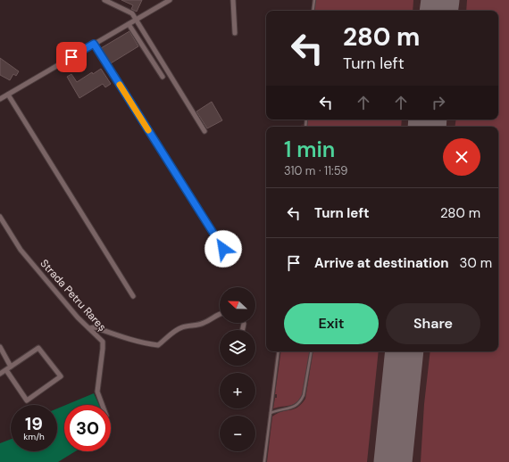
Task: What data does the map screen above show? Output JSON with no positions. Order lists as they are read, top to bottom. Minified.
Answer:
{"streets":{"street":["Strada Petru Rareș"]},"north":"left","page":{"turn":["280 m","Turn left"],"heading":["1 min","310 m · 11:59"],"list":[{"name":"Turn left","value":"280 m"},{"name":"Arrive at destination","value":"30 m"}],"map_buttons":["+","−"],"buttons":["Exit","Share"],"speed":"19 km/h","limit":"30"}}
